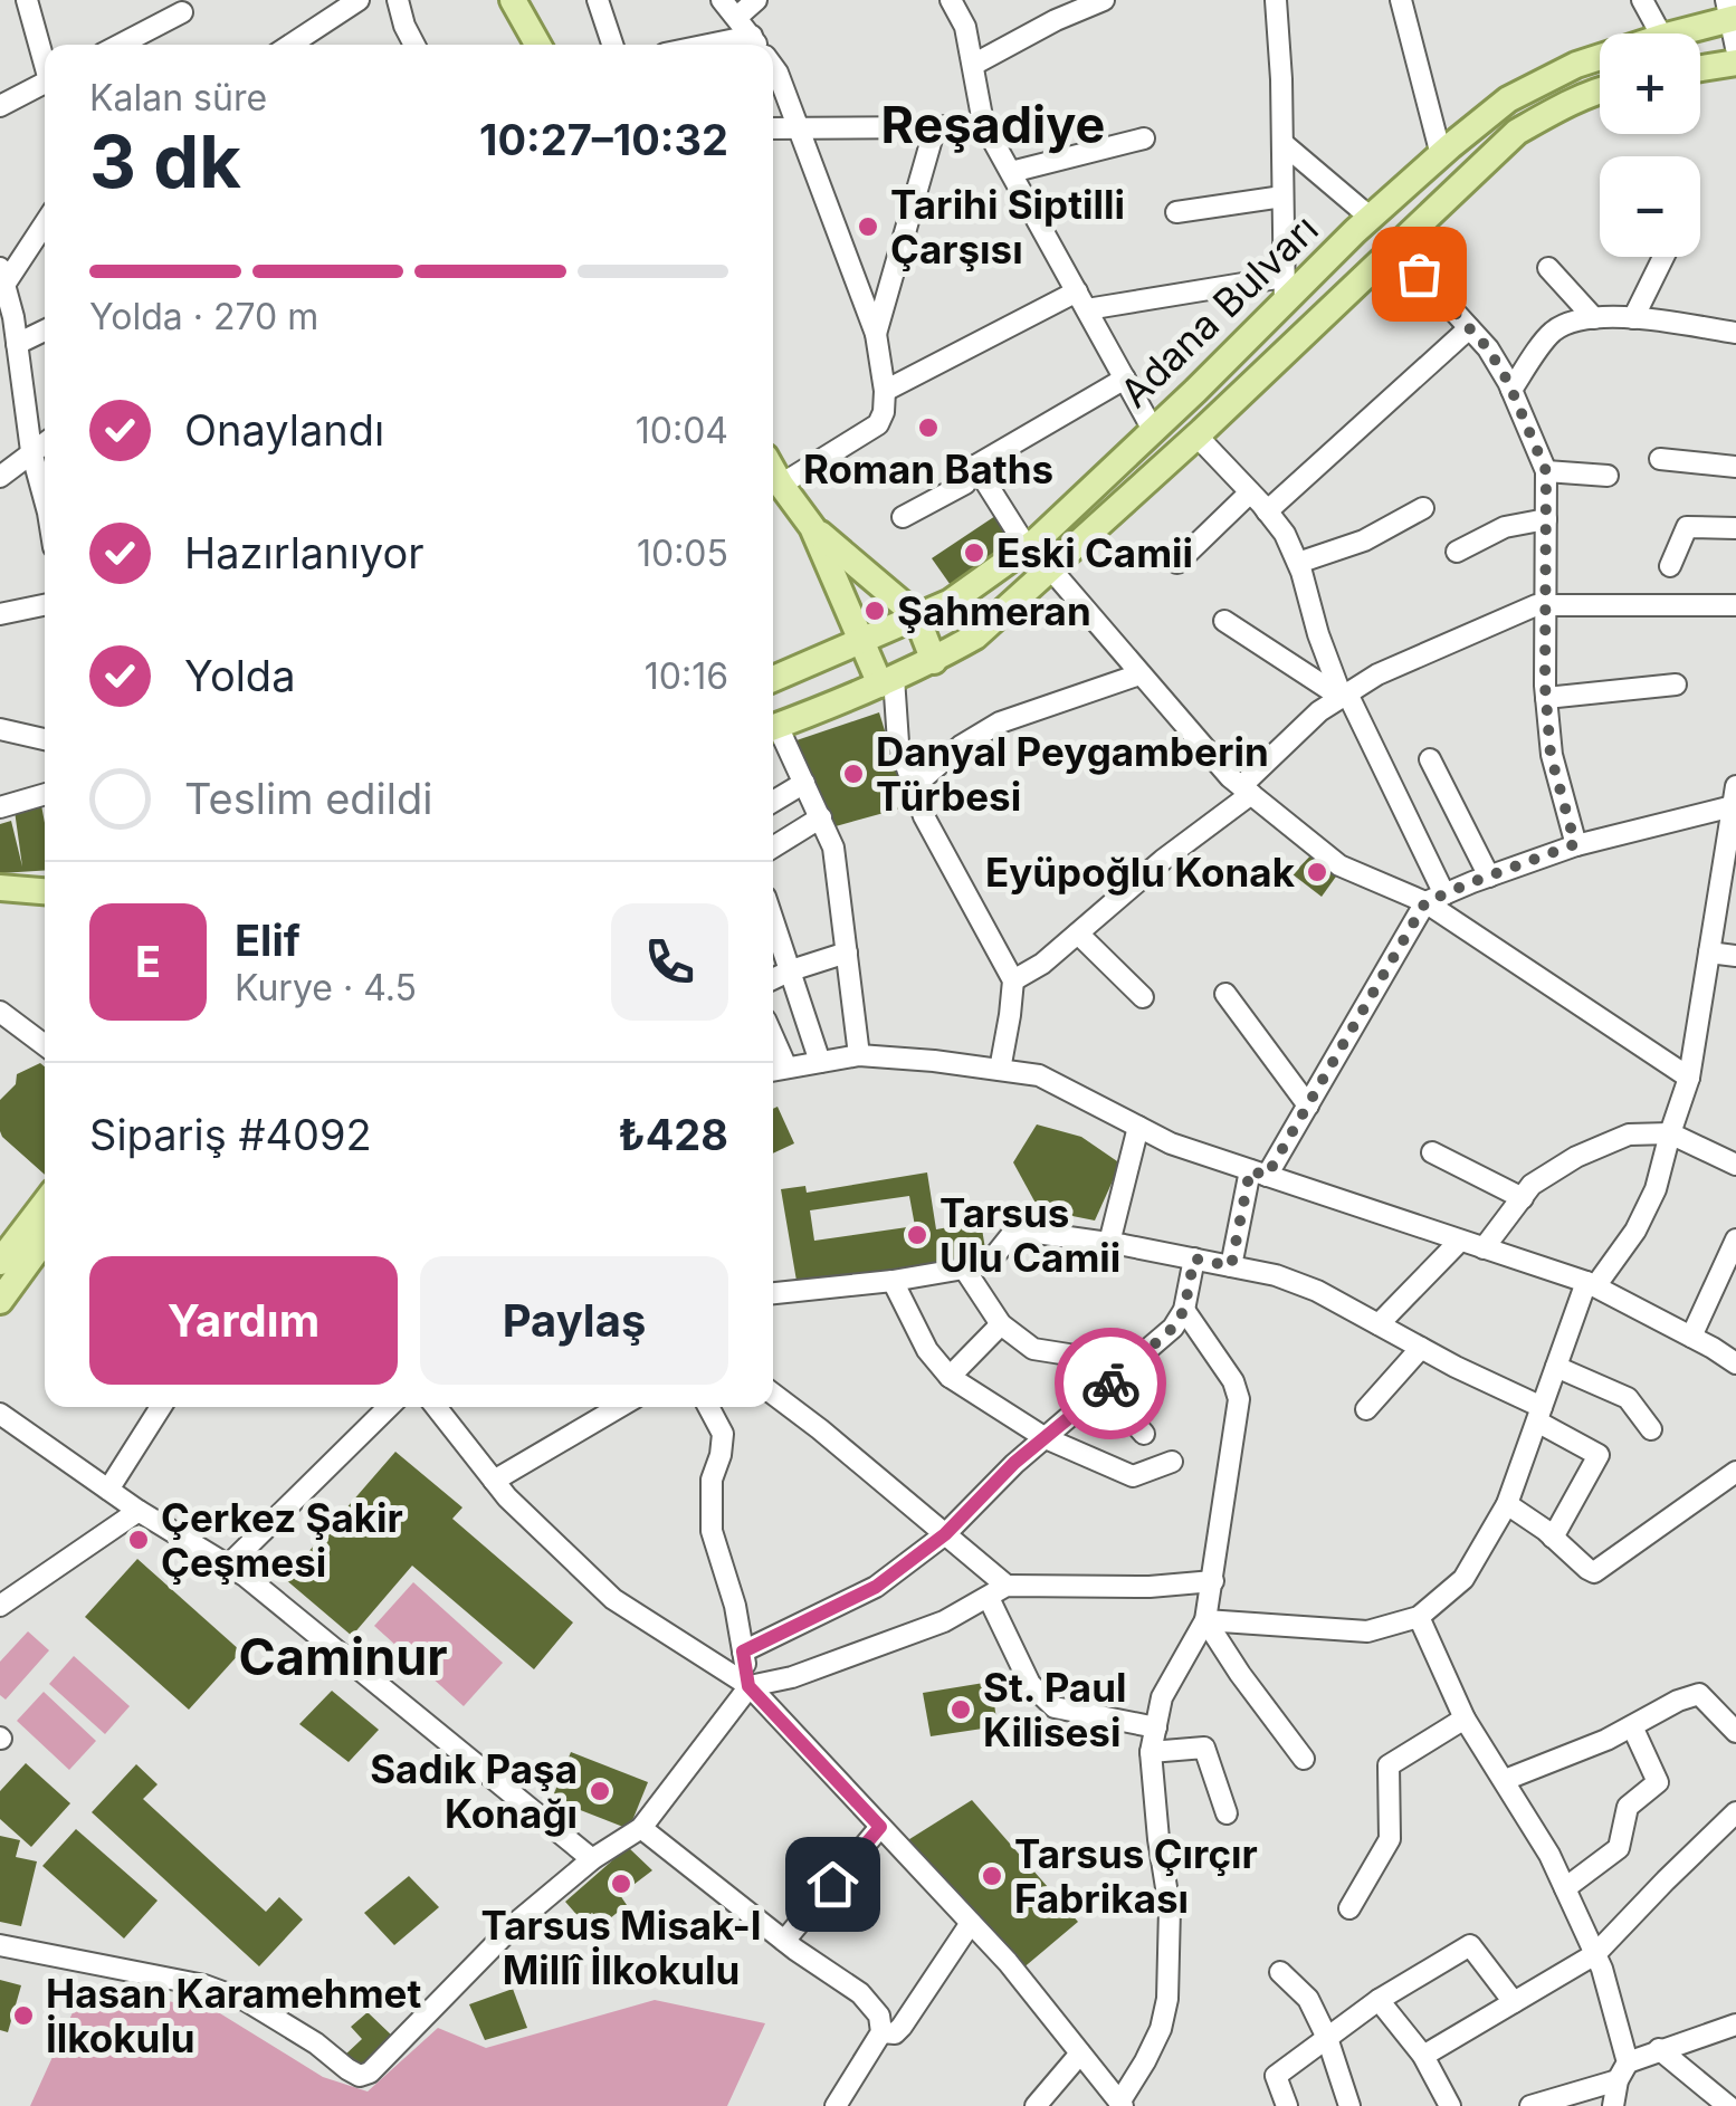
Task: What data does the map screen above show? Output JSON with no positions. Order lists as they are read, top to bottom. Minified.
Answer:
{"streets":{"main road":["Adana Bulvarı"]},"districts":["Reşadiye","Caminur"],"places":["Tarihi Siptilli Çarşısı","Roman Baths","Eski Camii","Şahmeran","Danyal Peygamberin Türbesi","Eyüpoğlu Konak","Tarsus Ulu Camii","Çerkez Şakir Çeşmesi","St. Paul Kilisesi","Sadık Paşa Konağı","Tarsus Çırçır Fabrikası","Tarsus Misak-I Millî İlkokulu","Hasan Karamehmet İlkokulu"],"page":{"map_buttons":["+","−"],"heading":["3 dk","Kalan süre","10:27–10:32"],"panel":["Elif","Kurye · 4.5","Sipariş #4092","₺428"],"bar":"Yolda · 270 m","list":[["Onaylandı","10:04"],["Hazırlanıyor","10:05"],["Yolda","10:16"],"Teslim edildi"],"round":"E","buttons":["Yardım","Paylaş"]}}
